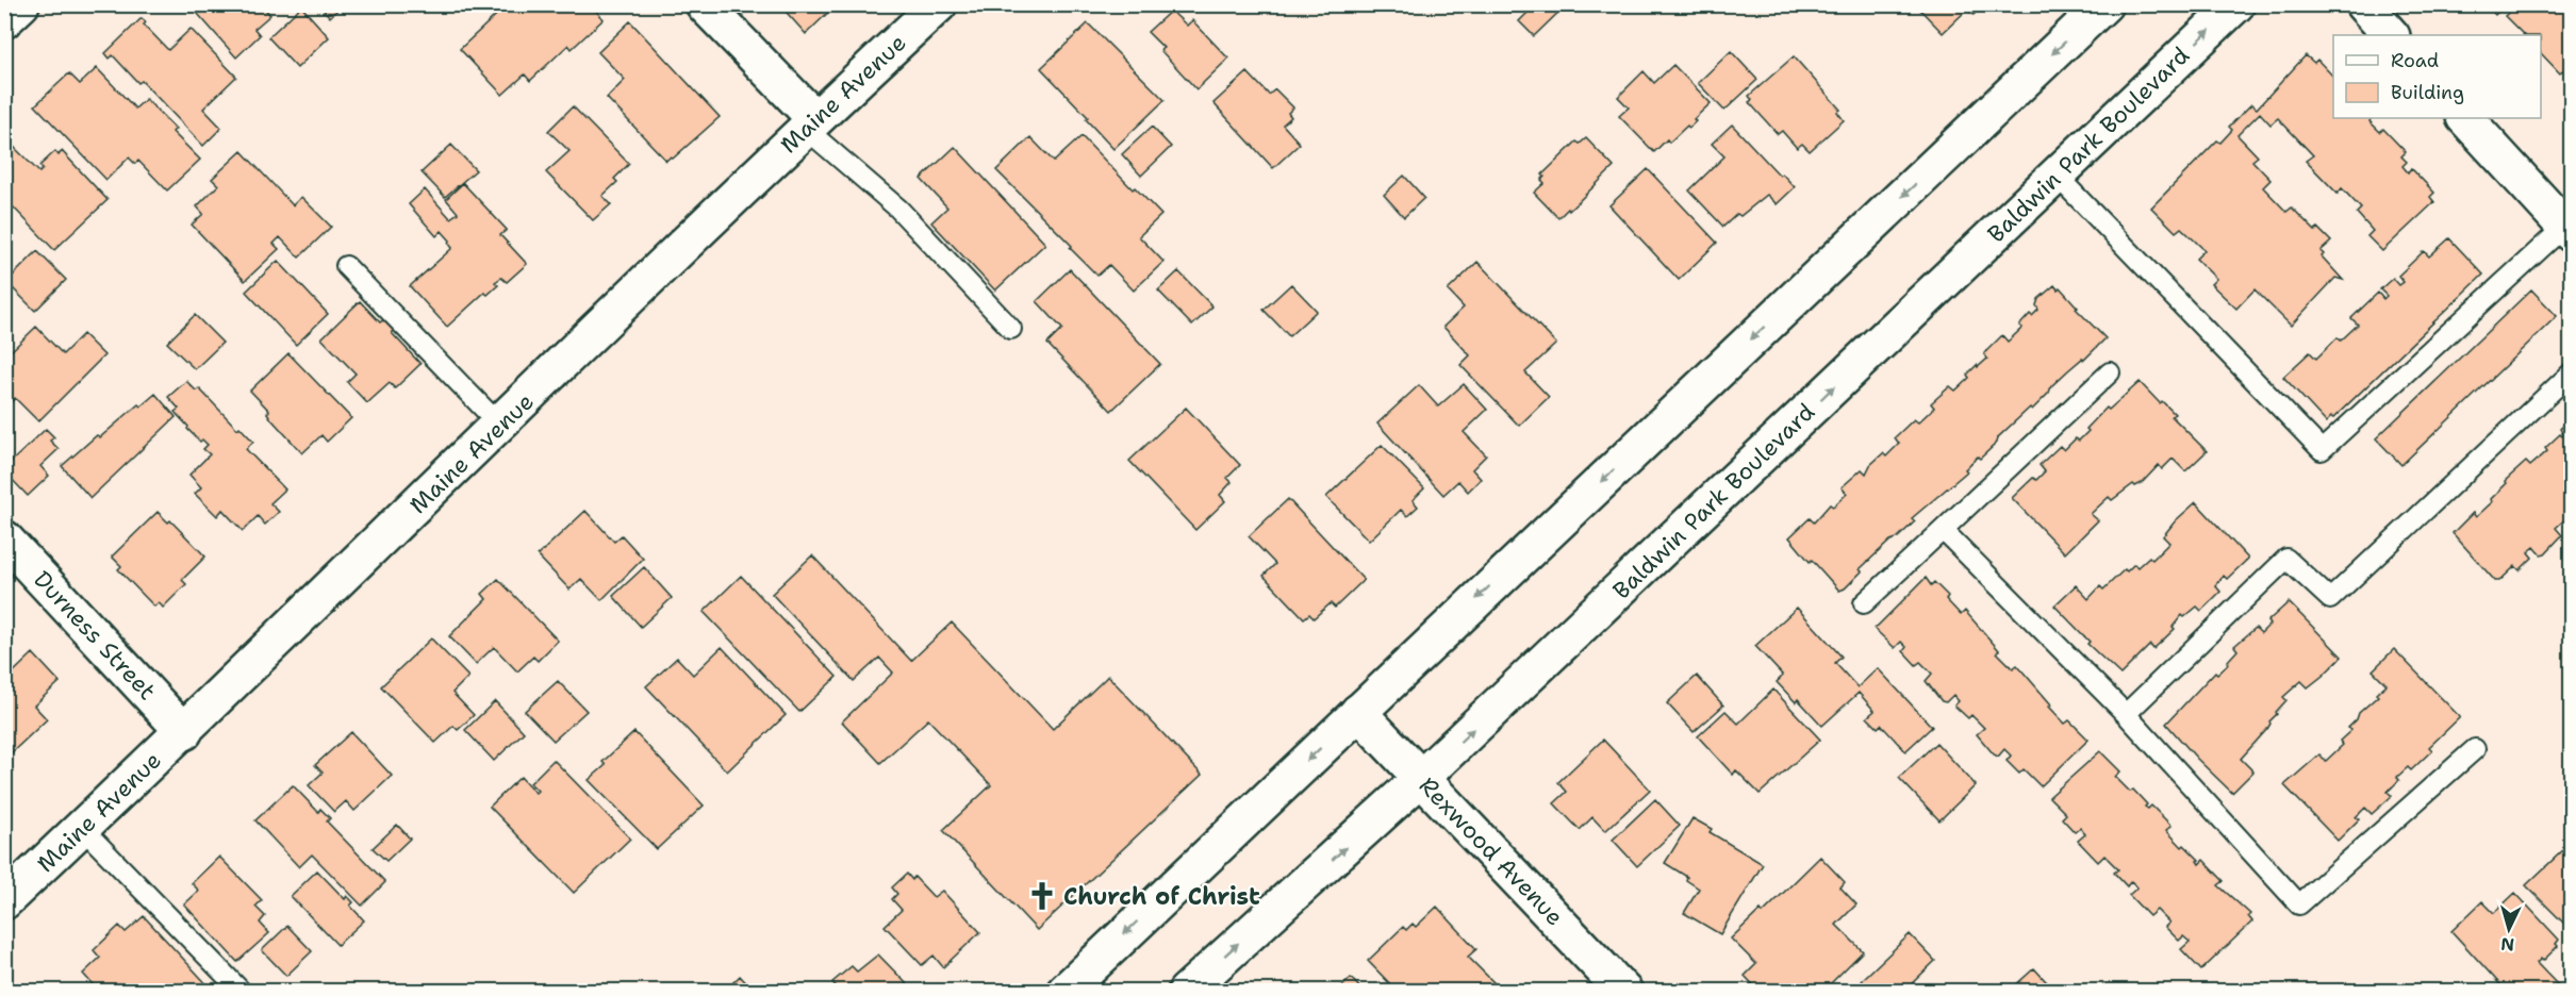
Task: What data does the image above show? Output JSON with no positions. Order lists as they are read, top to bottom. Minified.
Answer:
{"streets":{"main road":["Maine Avenue","Baldwin Park Boulevard","Durness Street","Rexwood Avenue"]},"crossings":[["Maine Avenue","Durness Street"],["Baldwin Park Boulevard","Rexwood Avenue"]],"places":{"church":["Church of Christ"]},"legend":["Road","Building"],"north":"bottom"}
